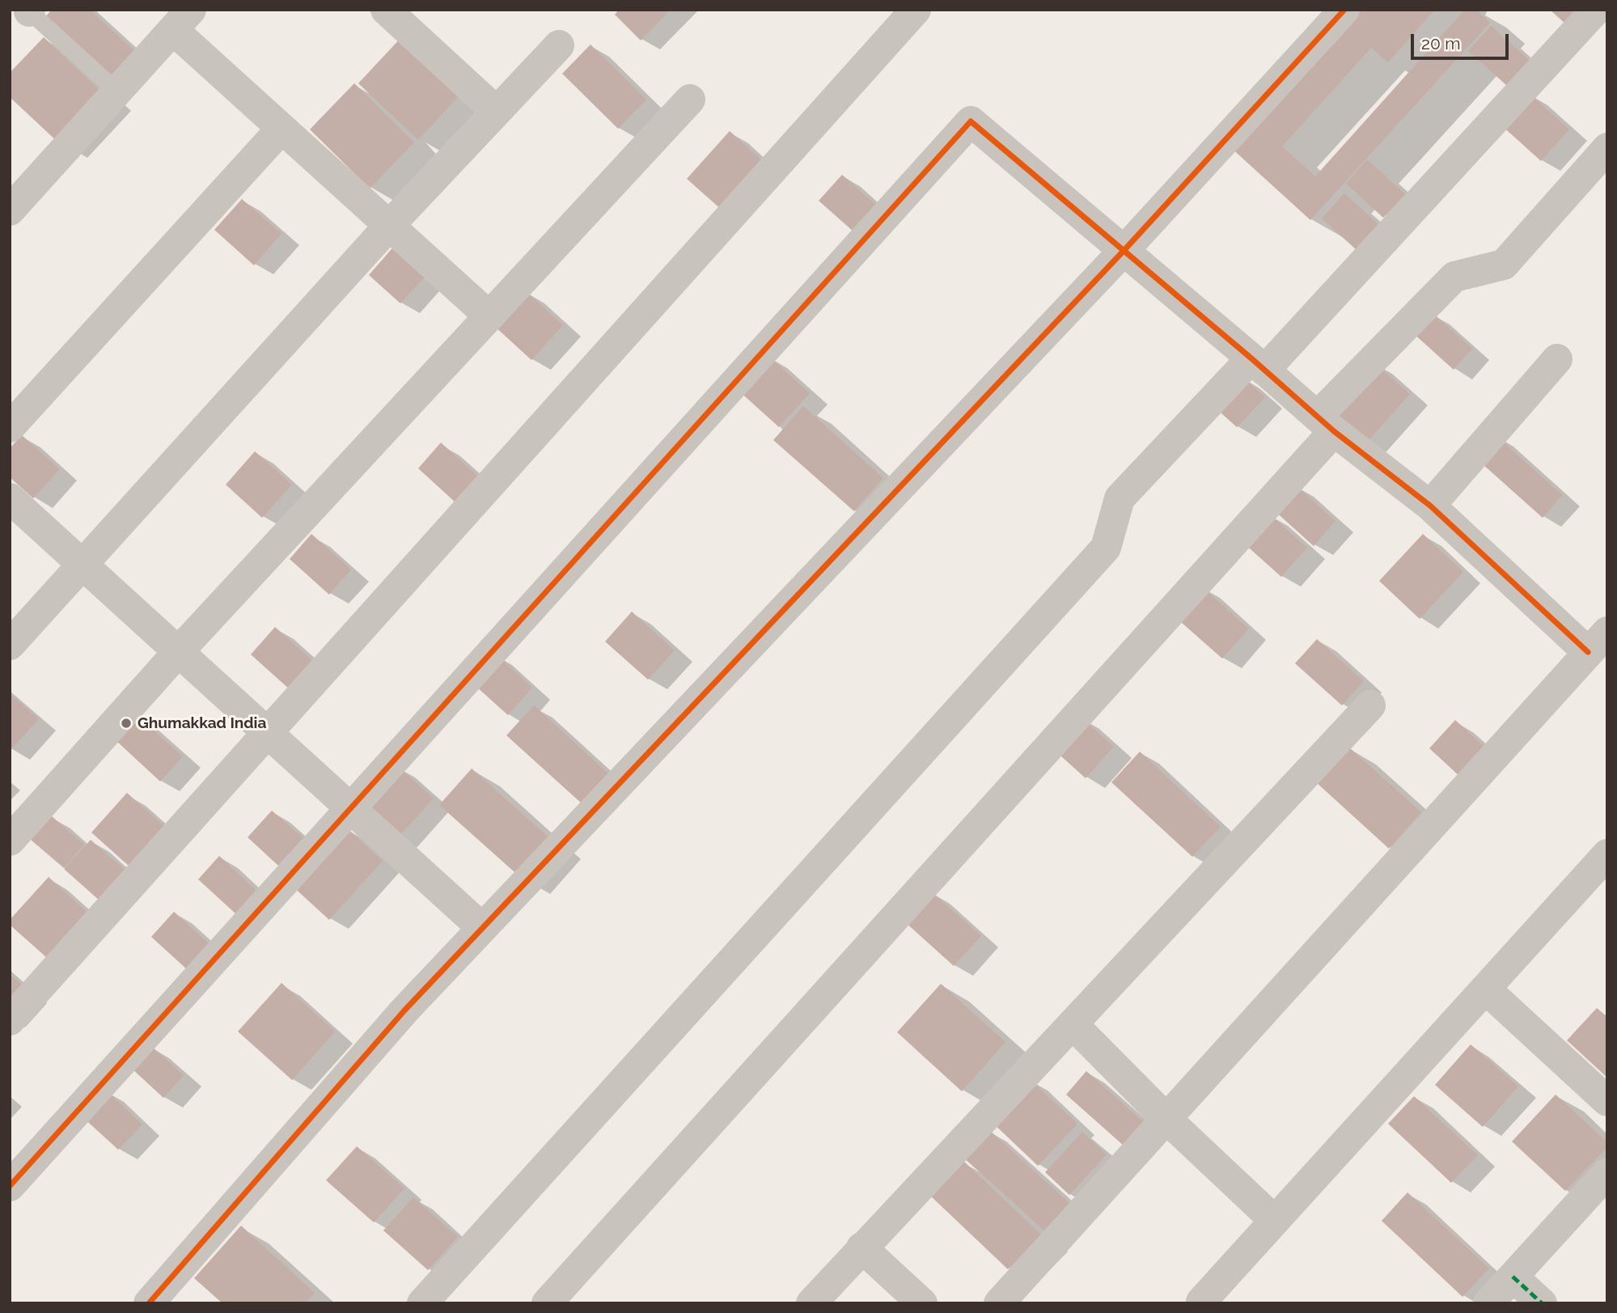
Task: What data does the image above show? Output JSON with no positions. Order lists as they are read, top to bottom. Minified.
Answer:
{"places":["Ghumakkad India"],"scale_bar":"20 m"}
